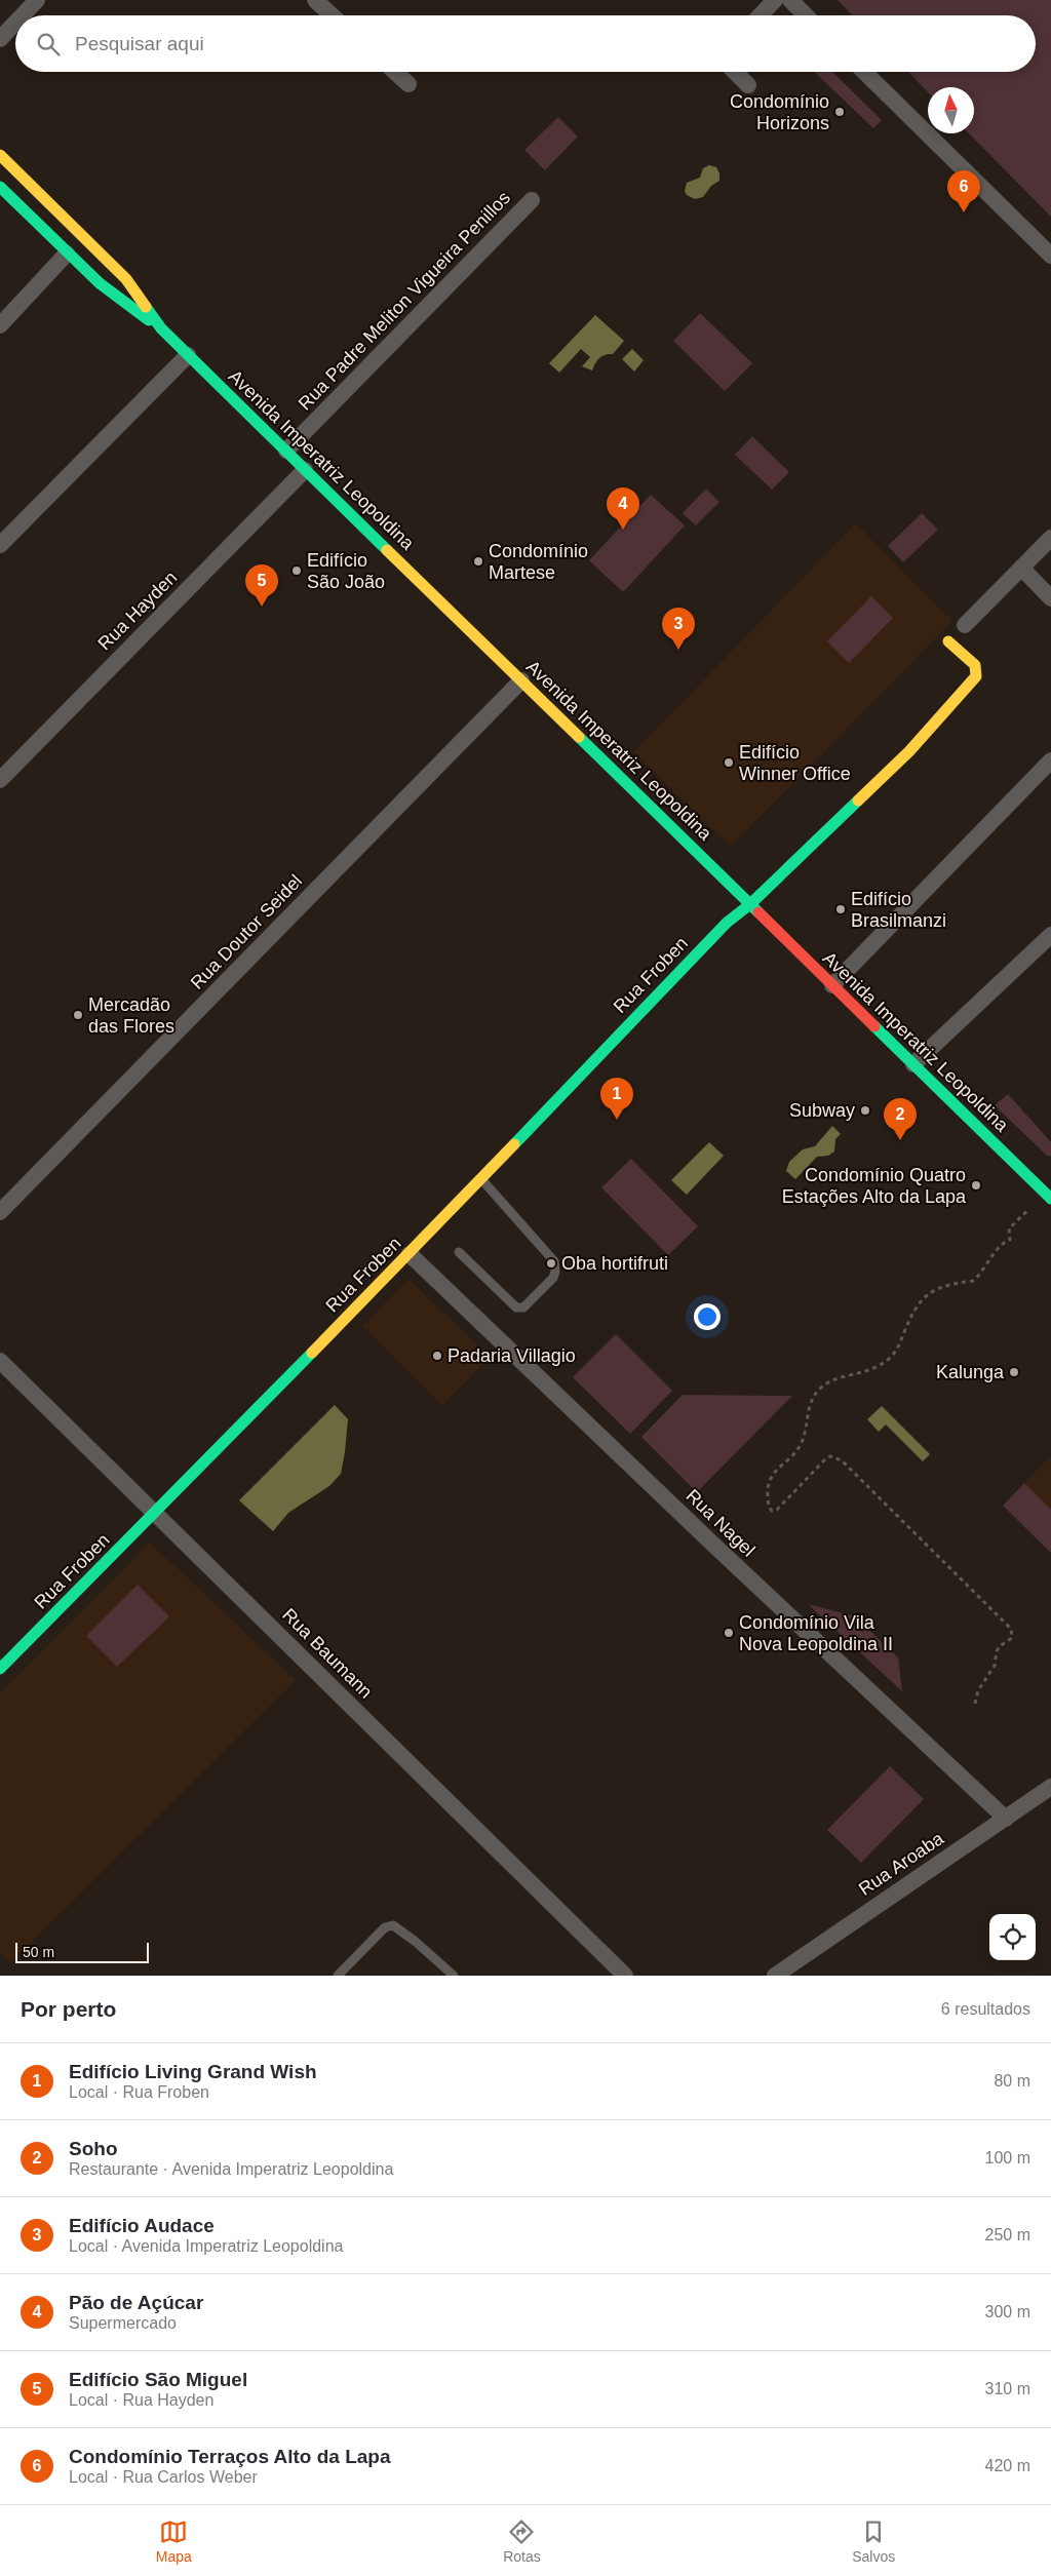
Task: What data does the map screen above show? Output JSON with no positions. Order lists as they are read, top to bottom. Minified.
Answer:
{"streets":{"main road":["Avenida Imperatriz Leopoldina","Rua Froben"],"street":["Rua Padre Meliton Vigueira Penillos","Rua Hayden","Rua Doutor Seidel","Rua Nagel","Rua Baumann","Rua Aroaba"]},"crossings":[["Rua Padre Meliton Vigueira Penillos","Avenida Imperatriz Leopoldina"],["Avenida Imperatriz Leopoldina","Rua Hayden"],["Avenida Imperatriz Leopoldina","Rua Doutor Seidel"],["Avenida Imperatriz Leopoldina","Rua Froben"],["Rua Froben","Rua Nagel"],["Rua Froben","Rua Baumann"],["Rua Nagel","Rua Aroaba"]],"places":["Condomínio Horizons","Condomínio Martese","Edifício São João","Edifício Winner Office","Edifício Brasilmanzi","Mercadão das Flores","Subway","Condomínio Quatro Estações Alto da Lapa","Oba hortifruti","Padaria Villagio","Kalunga","Condomínio Vila Nova Leopoldina II"],"scale_bar":"50 m","north":"top","page":{"search":"Pesquisar aqui","pins":["6","4","5","3","1","2"],"scale":"50 m","heading":["Por perto","6 resultados"],"list":[{"mark":"1","name":"Edifício Living Grand Wish","note":"Local · Rua Froben","value":"80 m"},{"mark":"2","name":"Soho","note":"Restaurante · Avenida Imperatriz Leopoldina","value":"100 m"},{"mark":"3","name":"Edifício Audace","note":"Local · Avenida Imperatriz Leopoldina","value":"250 m"},{"mark":"4","name":"Pão de Açúcar","note":"Supermercado","value":"300 m"},{"mark":"5","name":"Edifício São Miguel","note":"Local · Rua Hayden","value":"310 m"},{"mark":"6","name":"Condomínio Terraços Alto da Lapa","note":"Local · Rua Carlos Weber","value":"420 m"}],"nav":["Mapa","Rotas","Salvos"]}}
